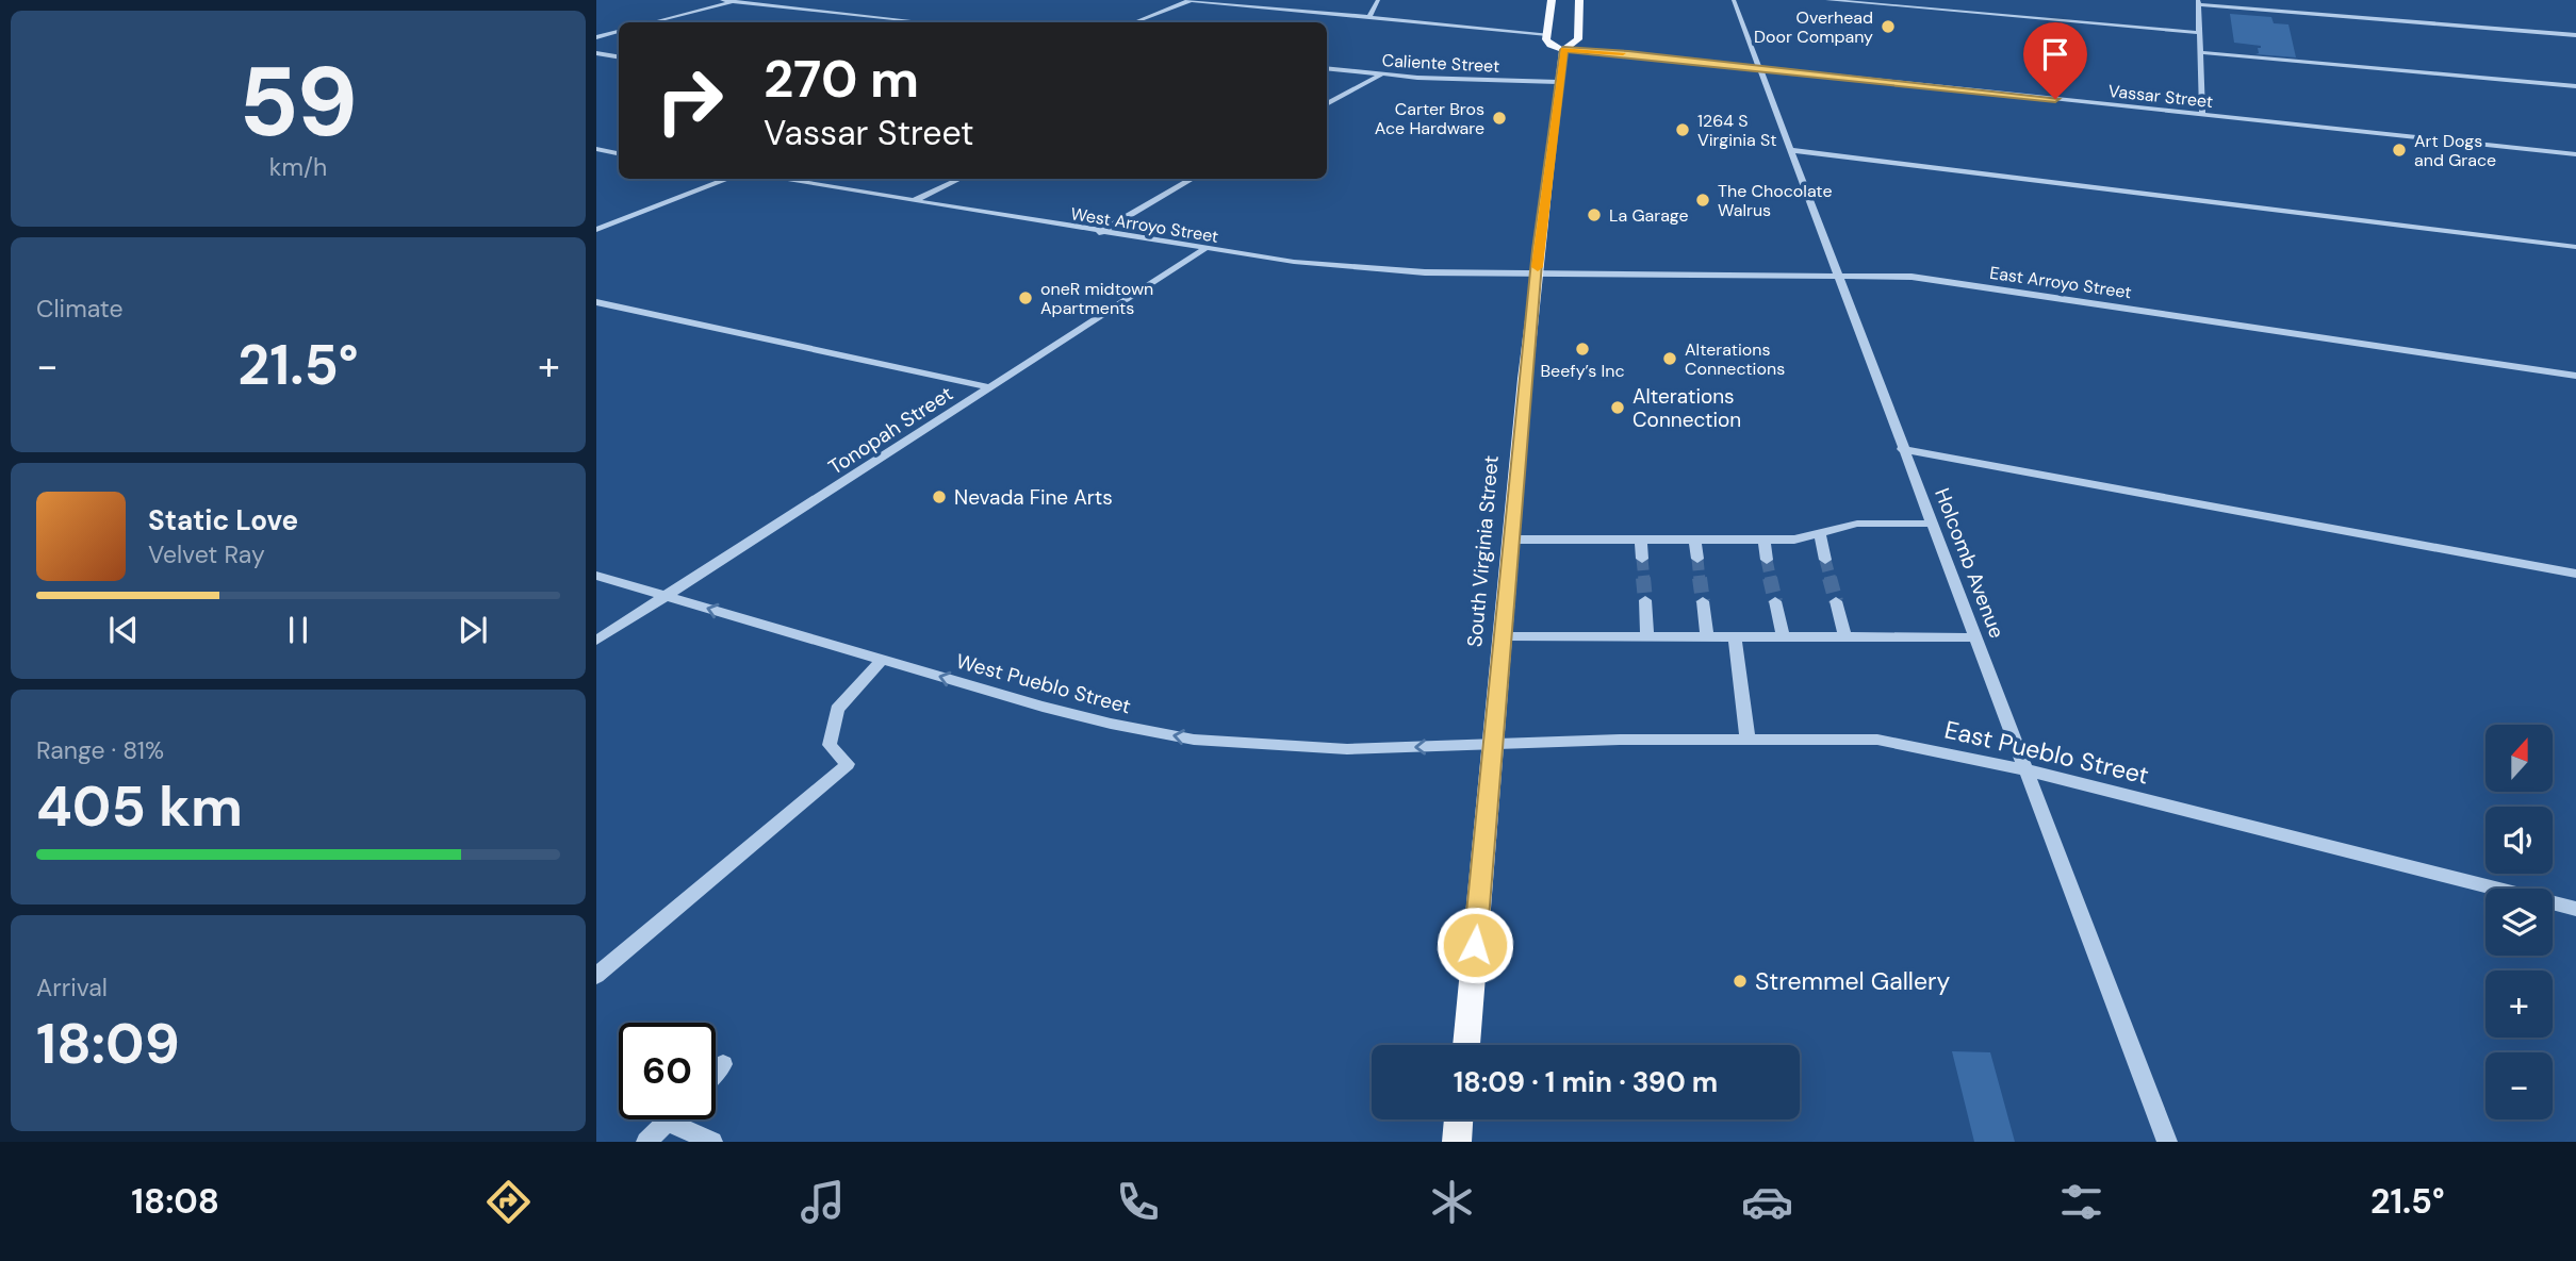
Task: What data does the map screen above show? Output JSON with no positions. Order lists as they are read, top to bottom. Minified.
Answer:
{"streets":{"main road":["South Virginia Street"],"street":["Caliente Street","Vassar Street","West Arroyo Street","East Arroyo Street","Tonopah Street","Holcomb Avenue","West Pueblo Street","East Pueblo Street"]},"crossings":[["Caliente Street","South Virginia Street"],["Vassar Street","South Virginia Street"],["Vassar Street","Holcomb Avenue"],["West Arroyo Street","East Arroyo Street"],["West Arroyo Street","Tonopah Street"],["West Arroyo Street","South Virginia Street"],["East Arroyo Street","South Virginia Street"],["East Arroyo Street","Holcomb Avenue"],["Tonopah Street","West Pueblo Street"],["South Virginia Street","West Pueblo Street"],["South Virginia Street","East Pueblo Street"],["Holcomb Avenue","East Pueblo Street"],["West Pueblo Street","East Pueblo Street"]],"one_way":["West Pueblo Street"],"places":["Overhead Door Company","Carter Bros Ace Hardware","1264 S Virginia St","Art Dogs and Grace","The Chocolate Walrus","La Garage","oneR midtown Apartments","Beefy’s Inc","Alterations Connections","Alterations Connection","Nevada Fine Arts","Stremmel Gallery"],"north":"top","page":{"tile":[["59","km/h"],"Climate",["Range · 81%","405 km"],["Arrival","18:09"]],"turn":["270 m","Vassar Street"],"heat":["−","21.5°","+"],"song":["Static Love","Velvet Ray"],"map_buttons":["+","−"],"limit":"60","trip":"18:09 · 1 min · 390 m","tabs":["18:08","21.5°"]}}
